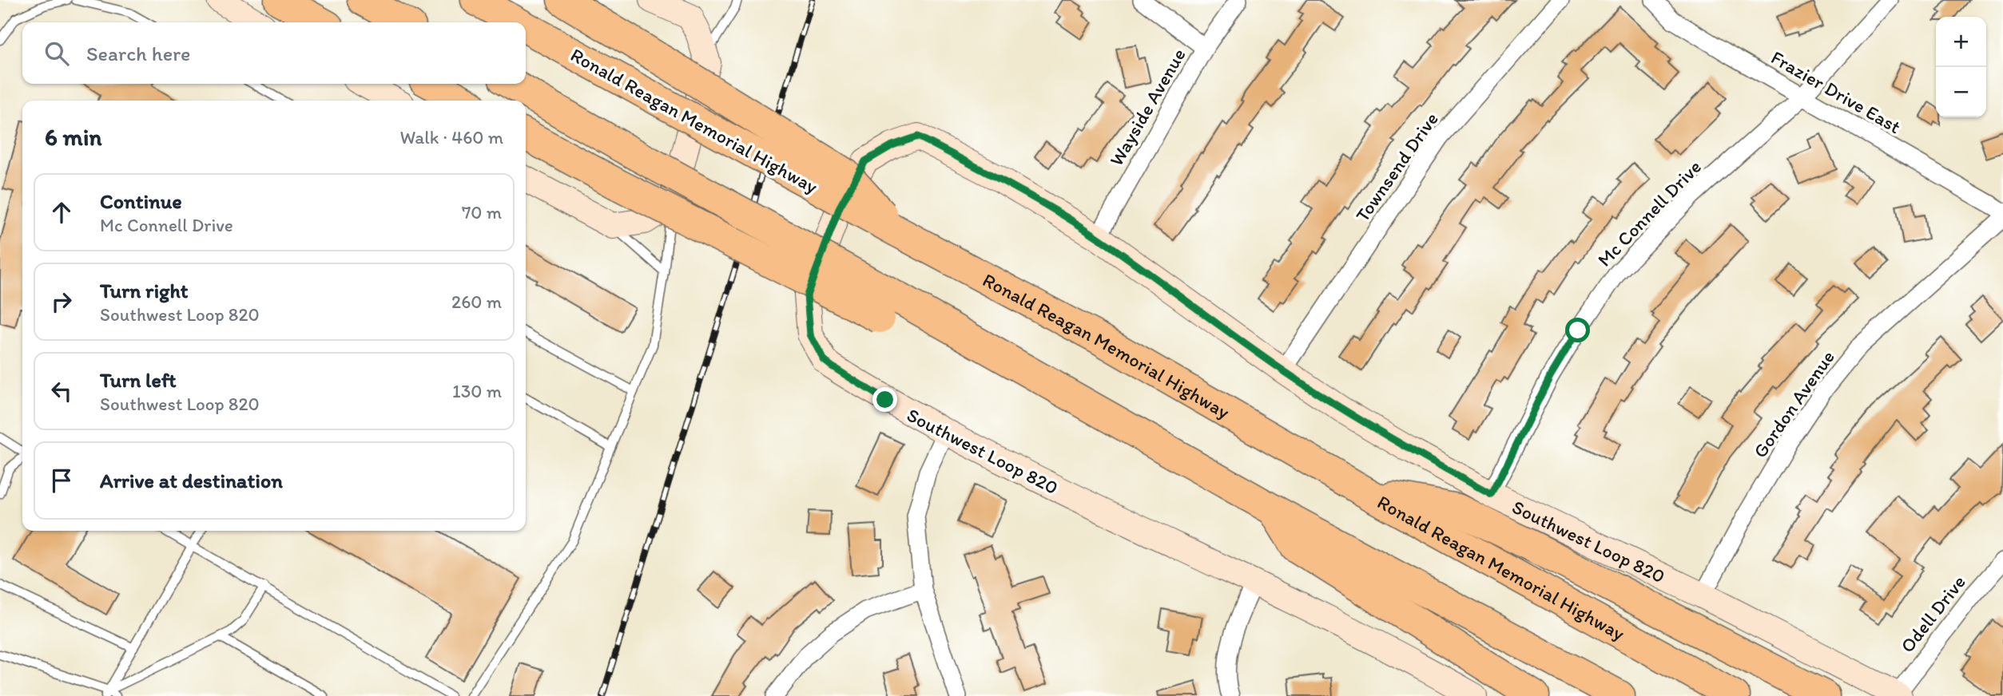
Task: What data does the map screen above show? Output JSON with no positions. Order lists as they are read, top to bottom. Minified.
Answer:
{"streets":{"highway":["Ronald Reagan Memorial Highway"],"main road":["Southwest Loop 820"],"street":["Frazier Drive East","Wayside Avenue","Townsend Drive","Mc Connell Drive","Gordon Avenue","Odell Drive"]},"crossings":[["Frazier Drive East","Mc Connell Drive"],["Wayside Avenue","Southwest Loop 820"],["Townsend Drive","Southwest Loop 820"],["Mc Connell Drive","Southwest Loop 820"],["Gordon Avenue","Southwest Loop 820"],["Southwest Loop 820","Odell Drive"]],"page":{"map_buttons":["+","−"],"search":"Search here","heading":["6 min","Walk · 460 m"],"list":[["Continue","Mc Connell Drive","70 m"],["Turn right","Southwest Loop 820","260 m"],["Turn left","Southwest Loop 820","130 m"],"Arrive at destination"]}}
